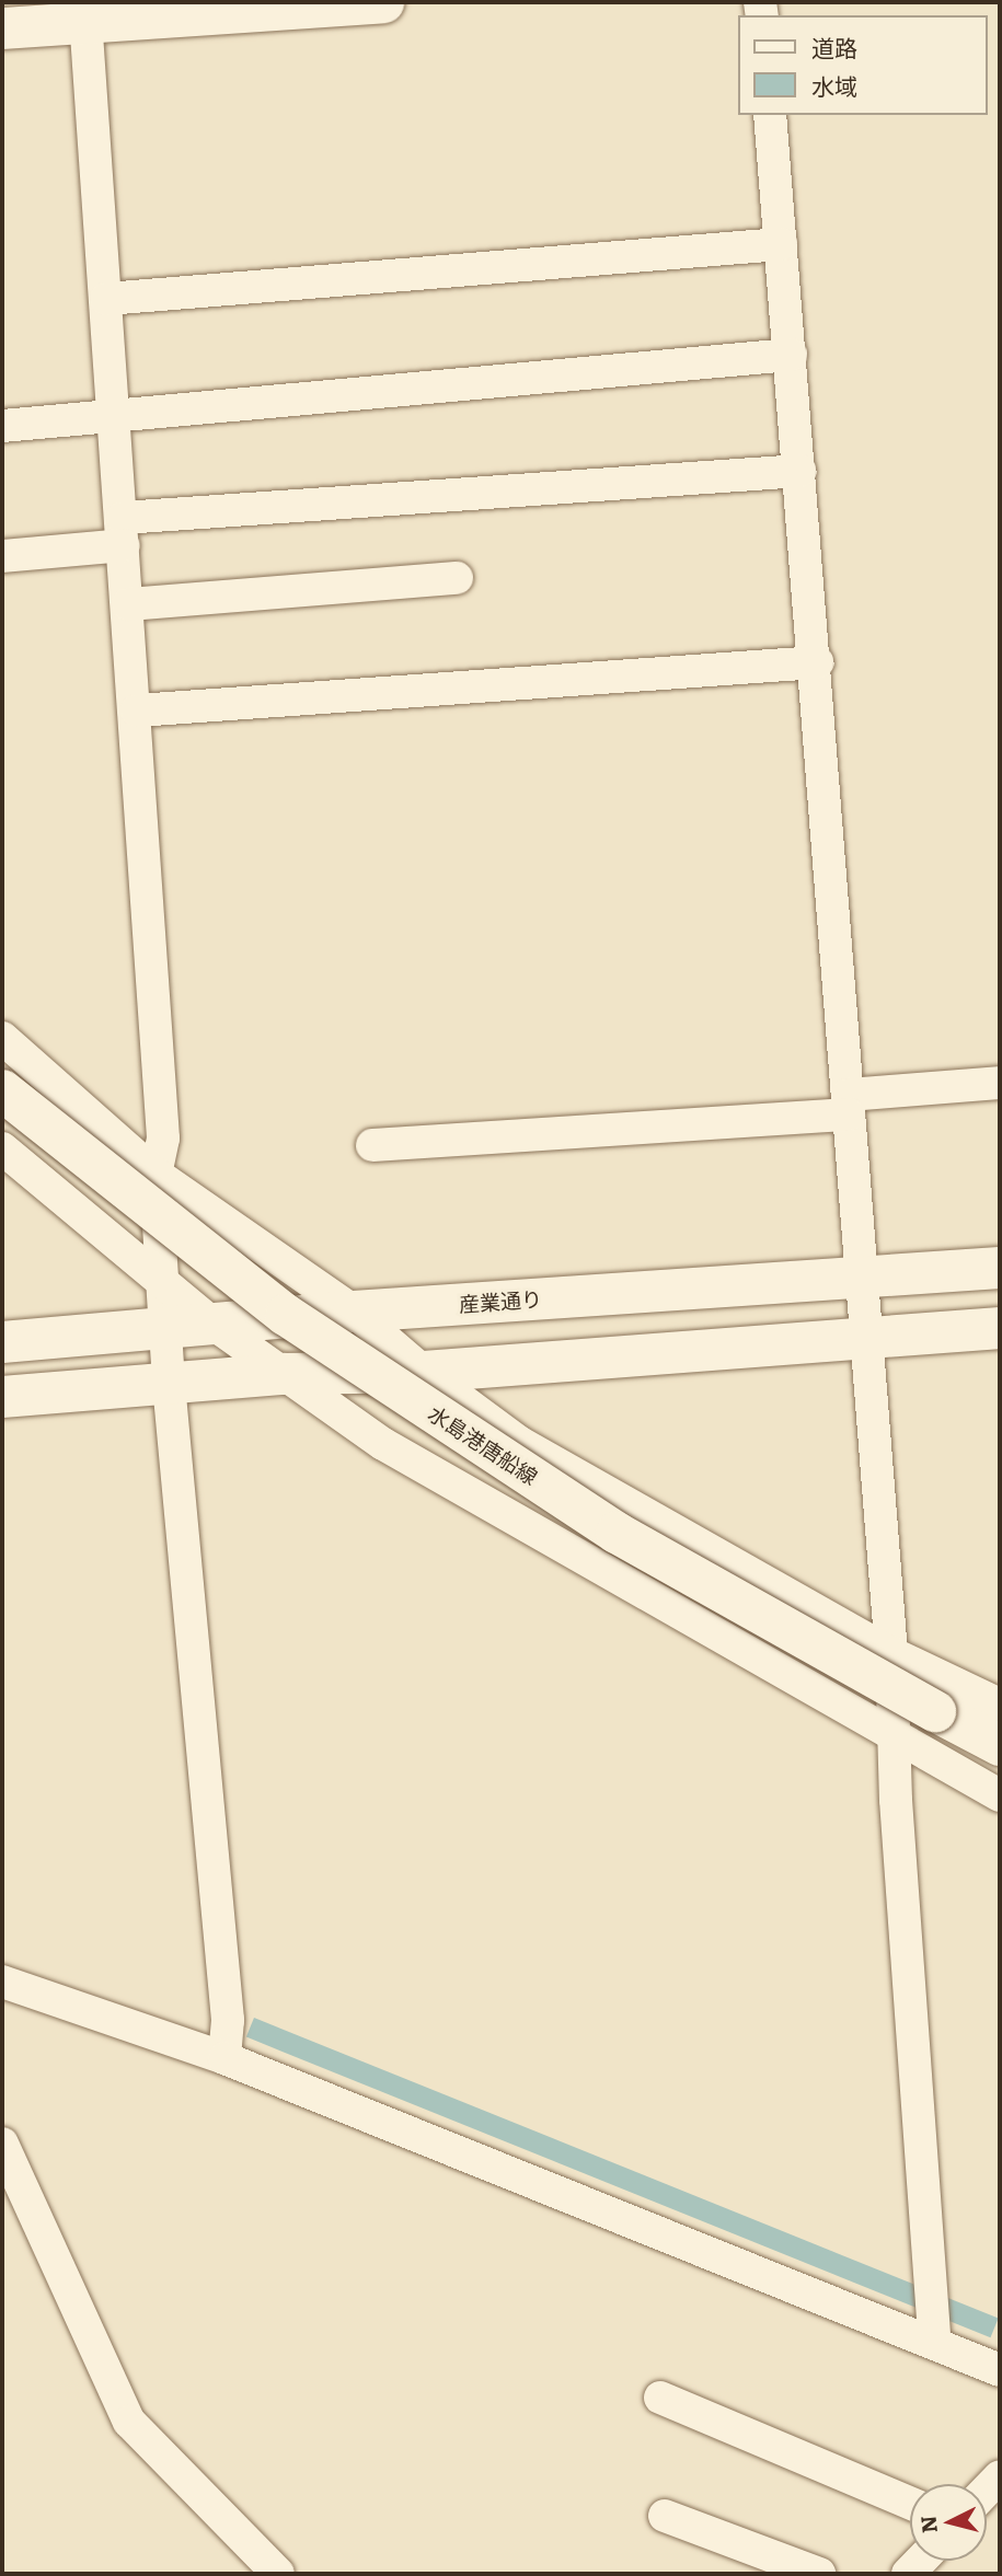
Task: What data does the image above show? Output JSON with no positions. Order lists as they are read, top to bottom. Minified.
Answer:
{"streets":{"street":["産業通り","水島港唐船線"]},"legend":["道路","水域"],"north":"left"}
